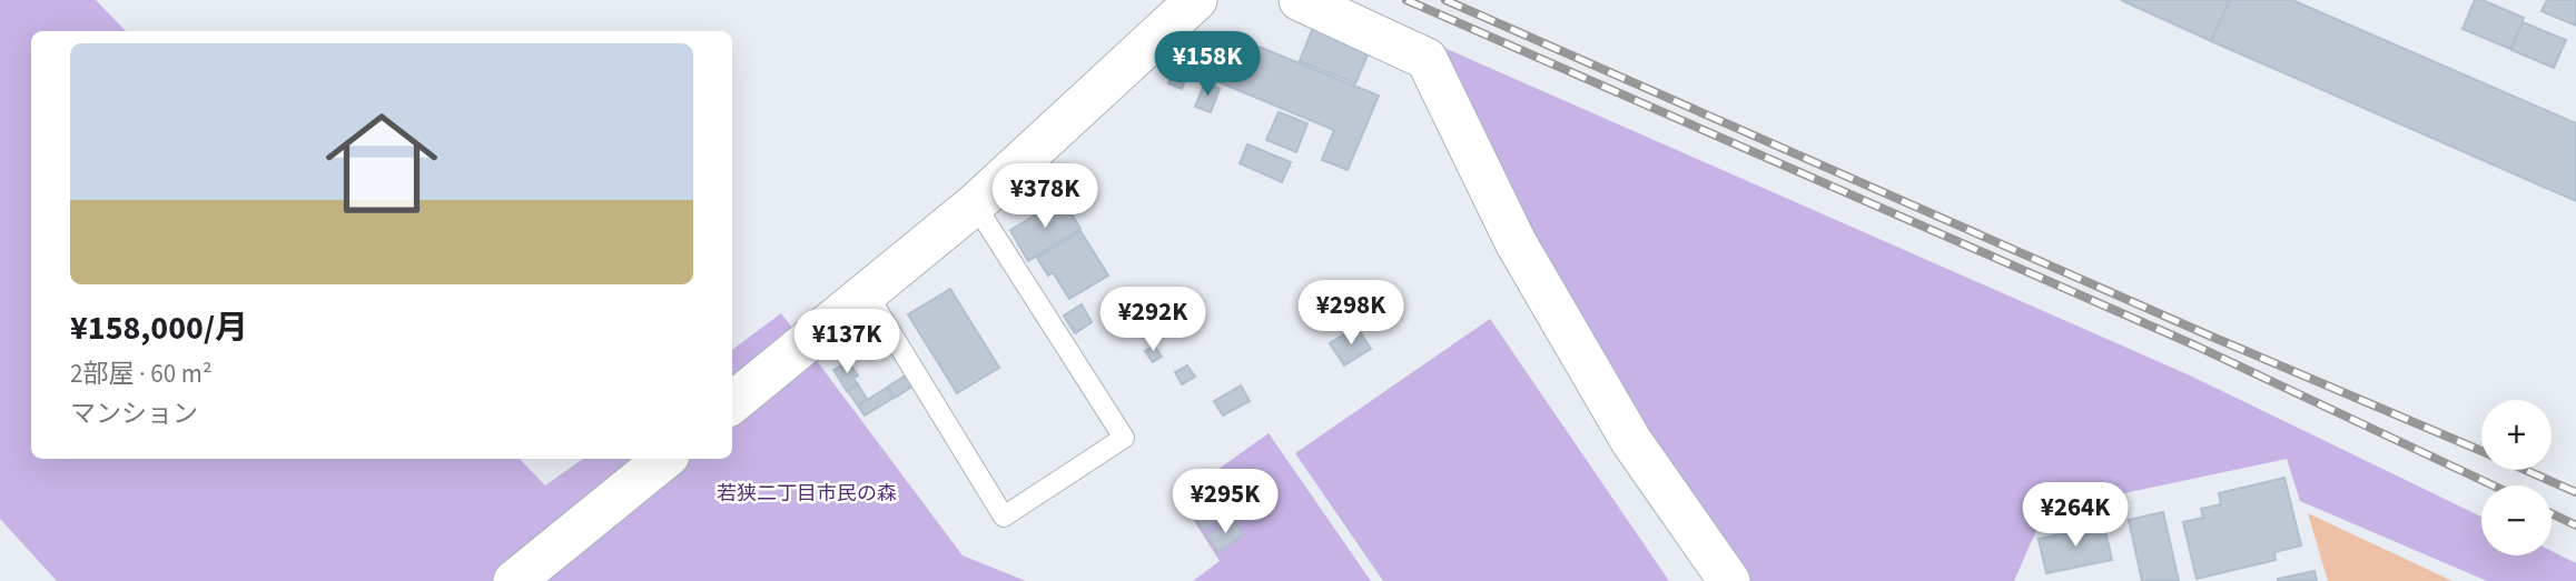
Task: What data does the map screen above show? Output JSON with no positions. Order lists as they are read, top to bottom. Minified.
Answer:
{"parks":["若狭二丁目市民の森"],"page":{"price":["¥158K","¥378K","¥298K","¥292K","¥137K","¥295K","¥264K"],"list":[{"name":"¥158,000/月","note":"2部屋 · 60 m² · マンション"}],"map_buttons":["+","−"]}}
